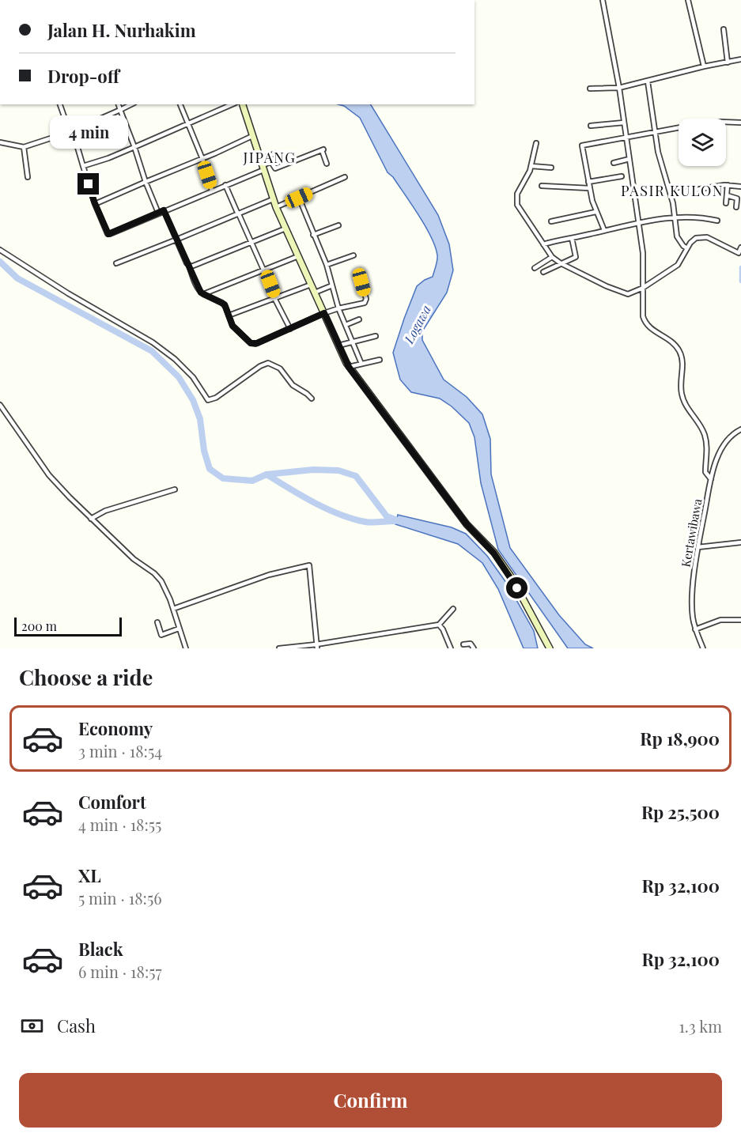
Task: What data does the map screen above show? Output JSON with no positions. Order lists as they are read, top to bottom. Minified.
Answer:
{"streets":{"street":["Kertawibawa"]},"districts":["JIPANG","PASIR KULON"],"water":["Logawa"],"scale_bar":"200 m","page":{"banner":["Jalan H. Nurhakim","Drop-off"],"bubble":"4 min","scale":"200 m","heading":"Choose a ride","list":[{"name":"Economy","note":"3 min · 18:54","value":"Rp 18,900"},{"name":"Comfort","note":"4 min · 18:55","value":"Rp 25,500"},{"name":"XL","note":"5 min · 18:56","value":"Rp 32,100"},{"name":"Black","note":"6 min · 18:57","value":"Rp 32,100"}],"pay":["Cash","1.3 km"],"buttons":"Confirm"}}
